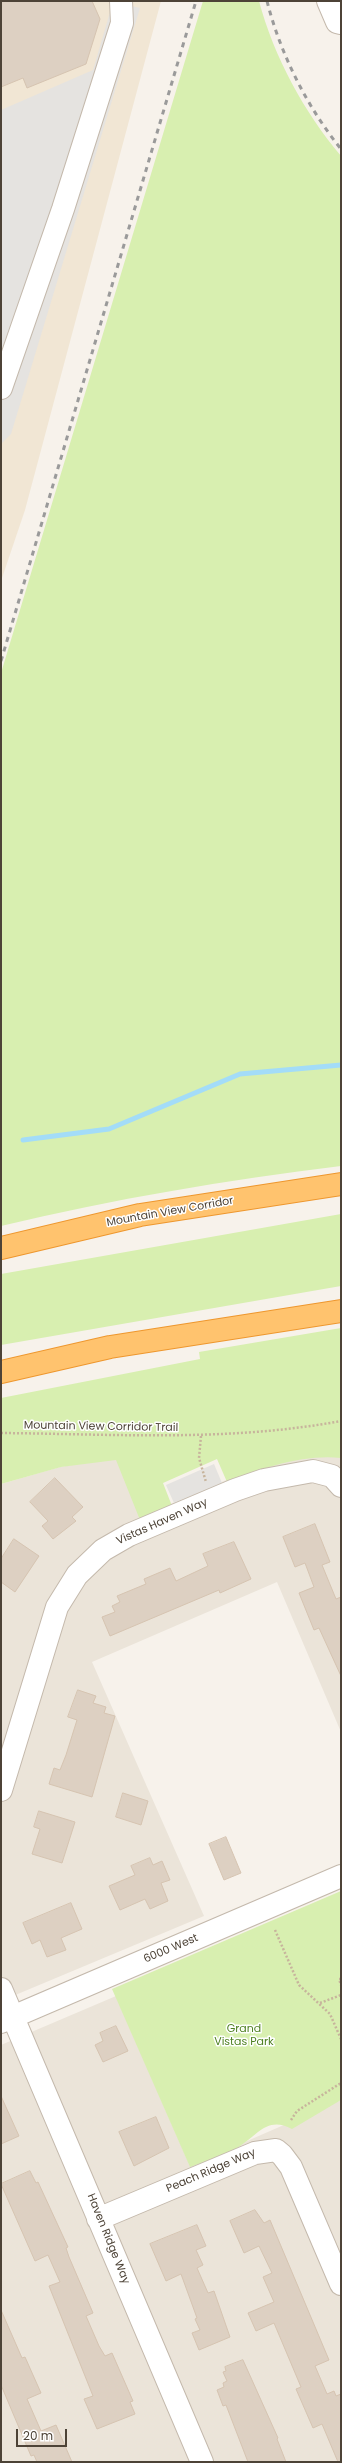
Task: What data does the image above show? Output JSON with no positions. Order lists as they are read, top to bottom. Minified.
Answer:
{"streets":{"highway":["Mountain View Corridor"],"street":["Vistas Haven Way","6000 West","Peach Ridge Way","Haven Ridge Way"],"path":["Mountain View Corridor Trail"]},"crossings":[["6000 West","Haven Ridge Way"],["Peach Ridge Way","Haven Ridge Way"]],"parks":["Grand Vistas Park"],"scale_bar":"20 m"}
